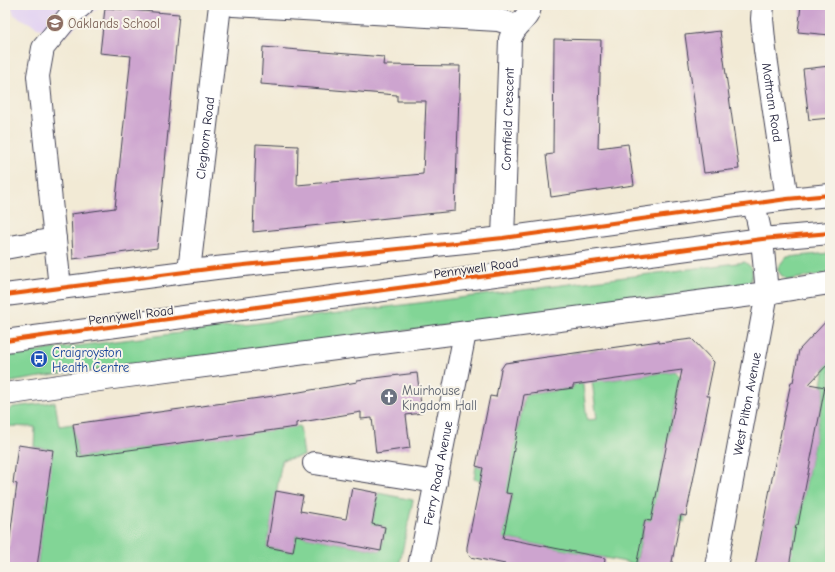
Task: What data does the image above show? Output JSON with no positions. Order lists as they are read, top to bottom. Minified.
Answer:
{"streets":{"street":["Mottram Road","Cornfield Crescent","Cleghorn Road","Pennywell Road","West Pilton Avenue","Ferry Road Avenue"]},"crossings":[["Mottram Road","Pennywell Road"],["Cornfield Crescent","Pennywell Road"],["Cleghorn Road","Pennywell Road"],["Pennywell Road","West Pilton Avenue"]],"places":{"school or university":["Oaklands School"],"bus stop":["Craigroyston Health Centre"],"church":["Muirhouse Kingdom Hall"]}}
